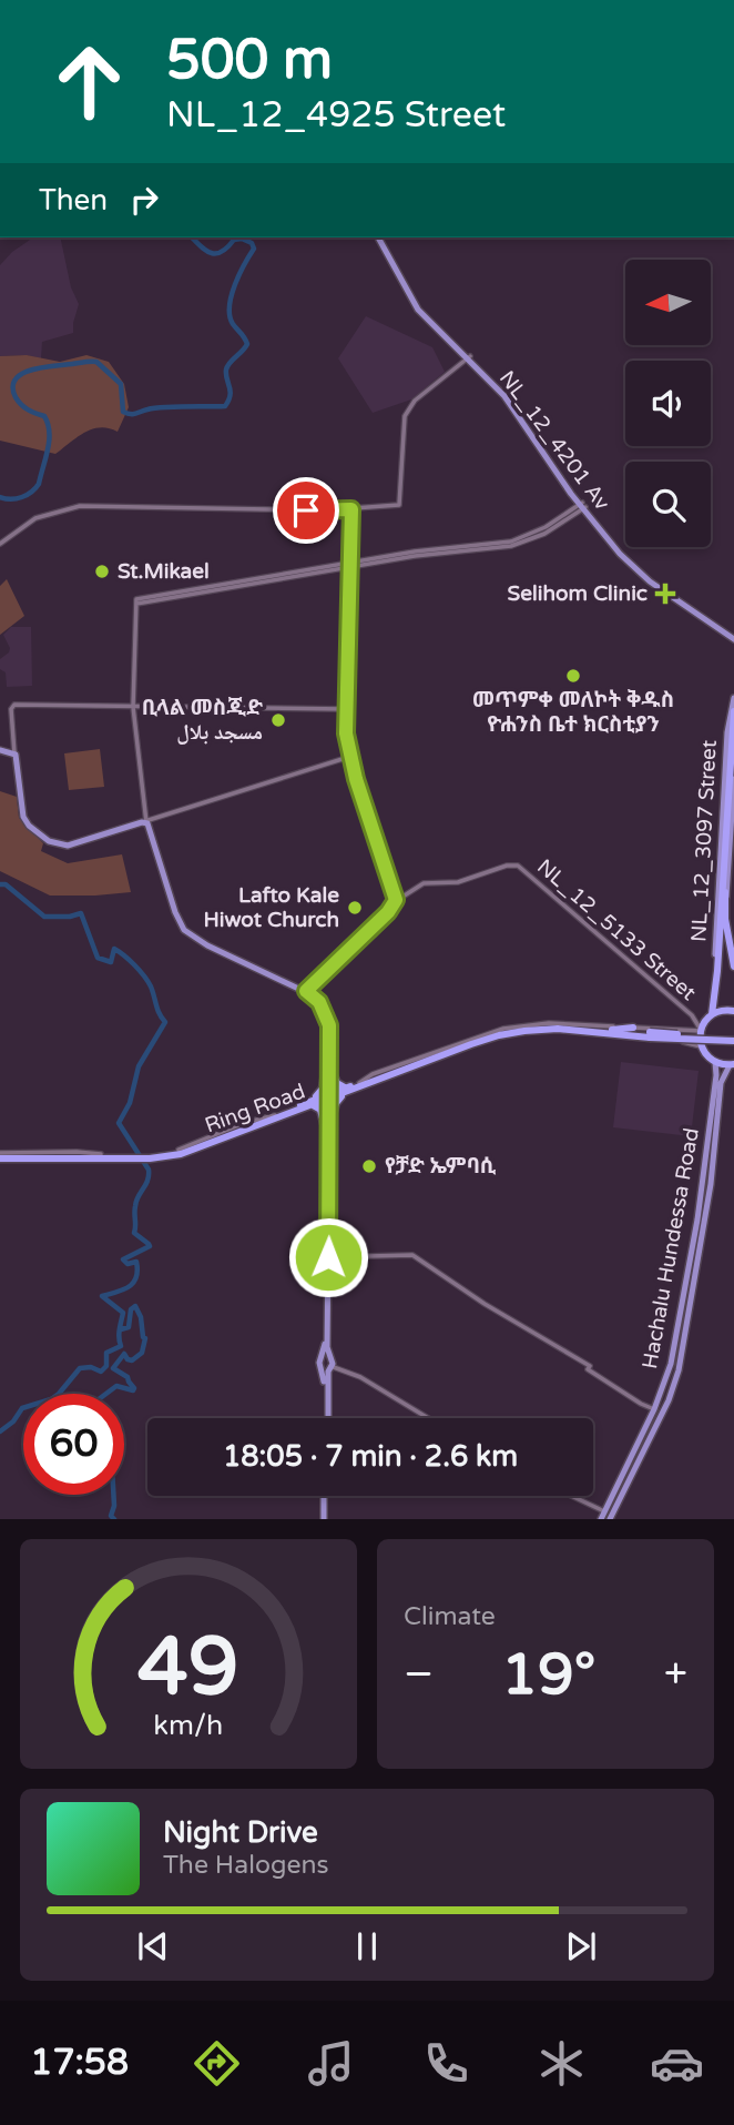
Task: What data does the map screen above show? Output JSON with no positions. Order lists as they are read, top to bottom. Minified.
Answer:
{"streets":{"highway":["Ring Road"],"main road":["NL_12_4201 Av","NL_12_3097 Street","Hachalu Hundessa Road"],"street":["NL_12_5133 Street"]},"places":{"other":["St.Mikael","መጥምቀ መለኮት ቅዱስ ዮሐንስ ቤተ ክርስቲያን","ቢላል መስጂድ مسجد بلال","Lafto Kale Hiwot Church","የቻድ ኤምባሲ"],"health":["Selihom Clinic"]},"north":"left","page":{"turn":["500 m","NL_12_4925 Street"],"then":"Then","limit":"60","trip":"18:05 · 7 min · 2.6 km","tile":"Climate","heat":["−","19°","+"],"song":["Night Drive","The Halogens"],"tabs":"17:58","gauge":["49","km/h"]}}
